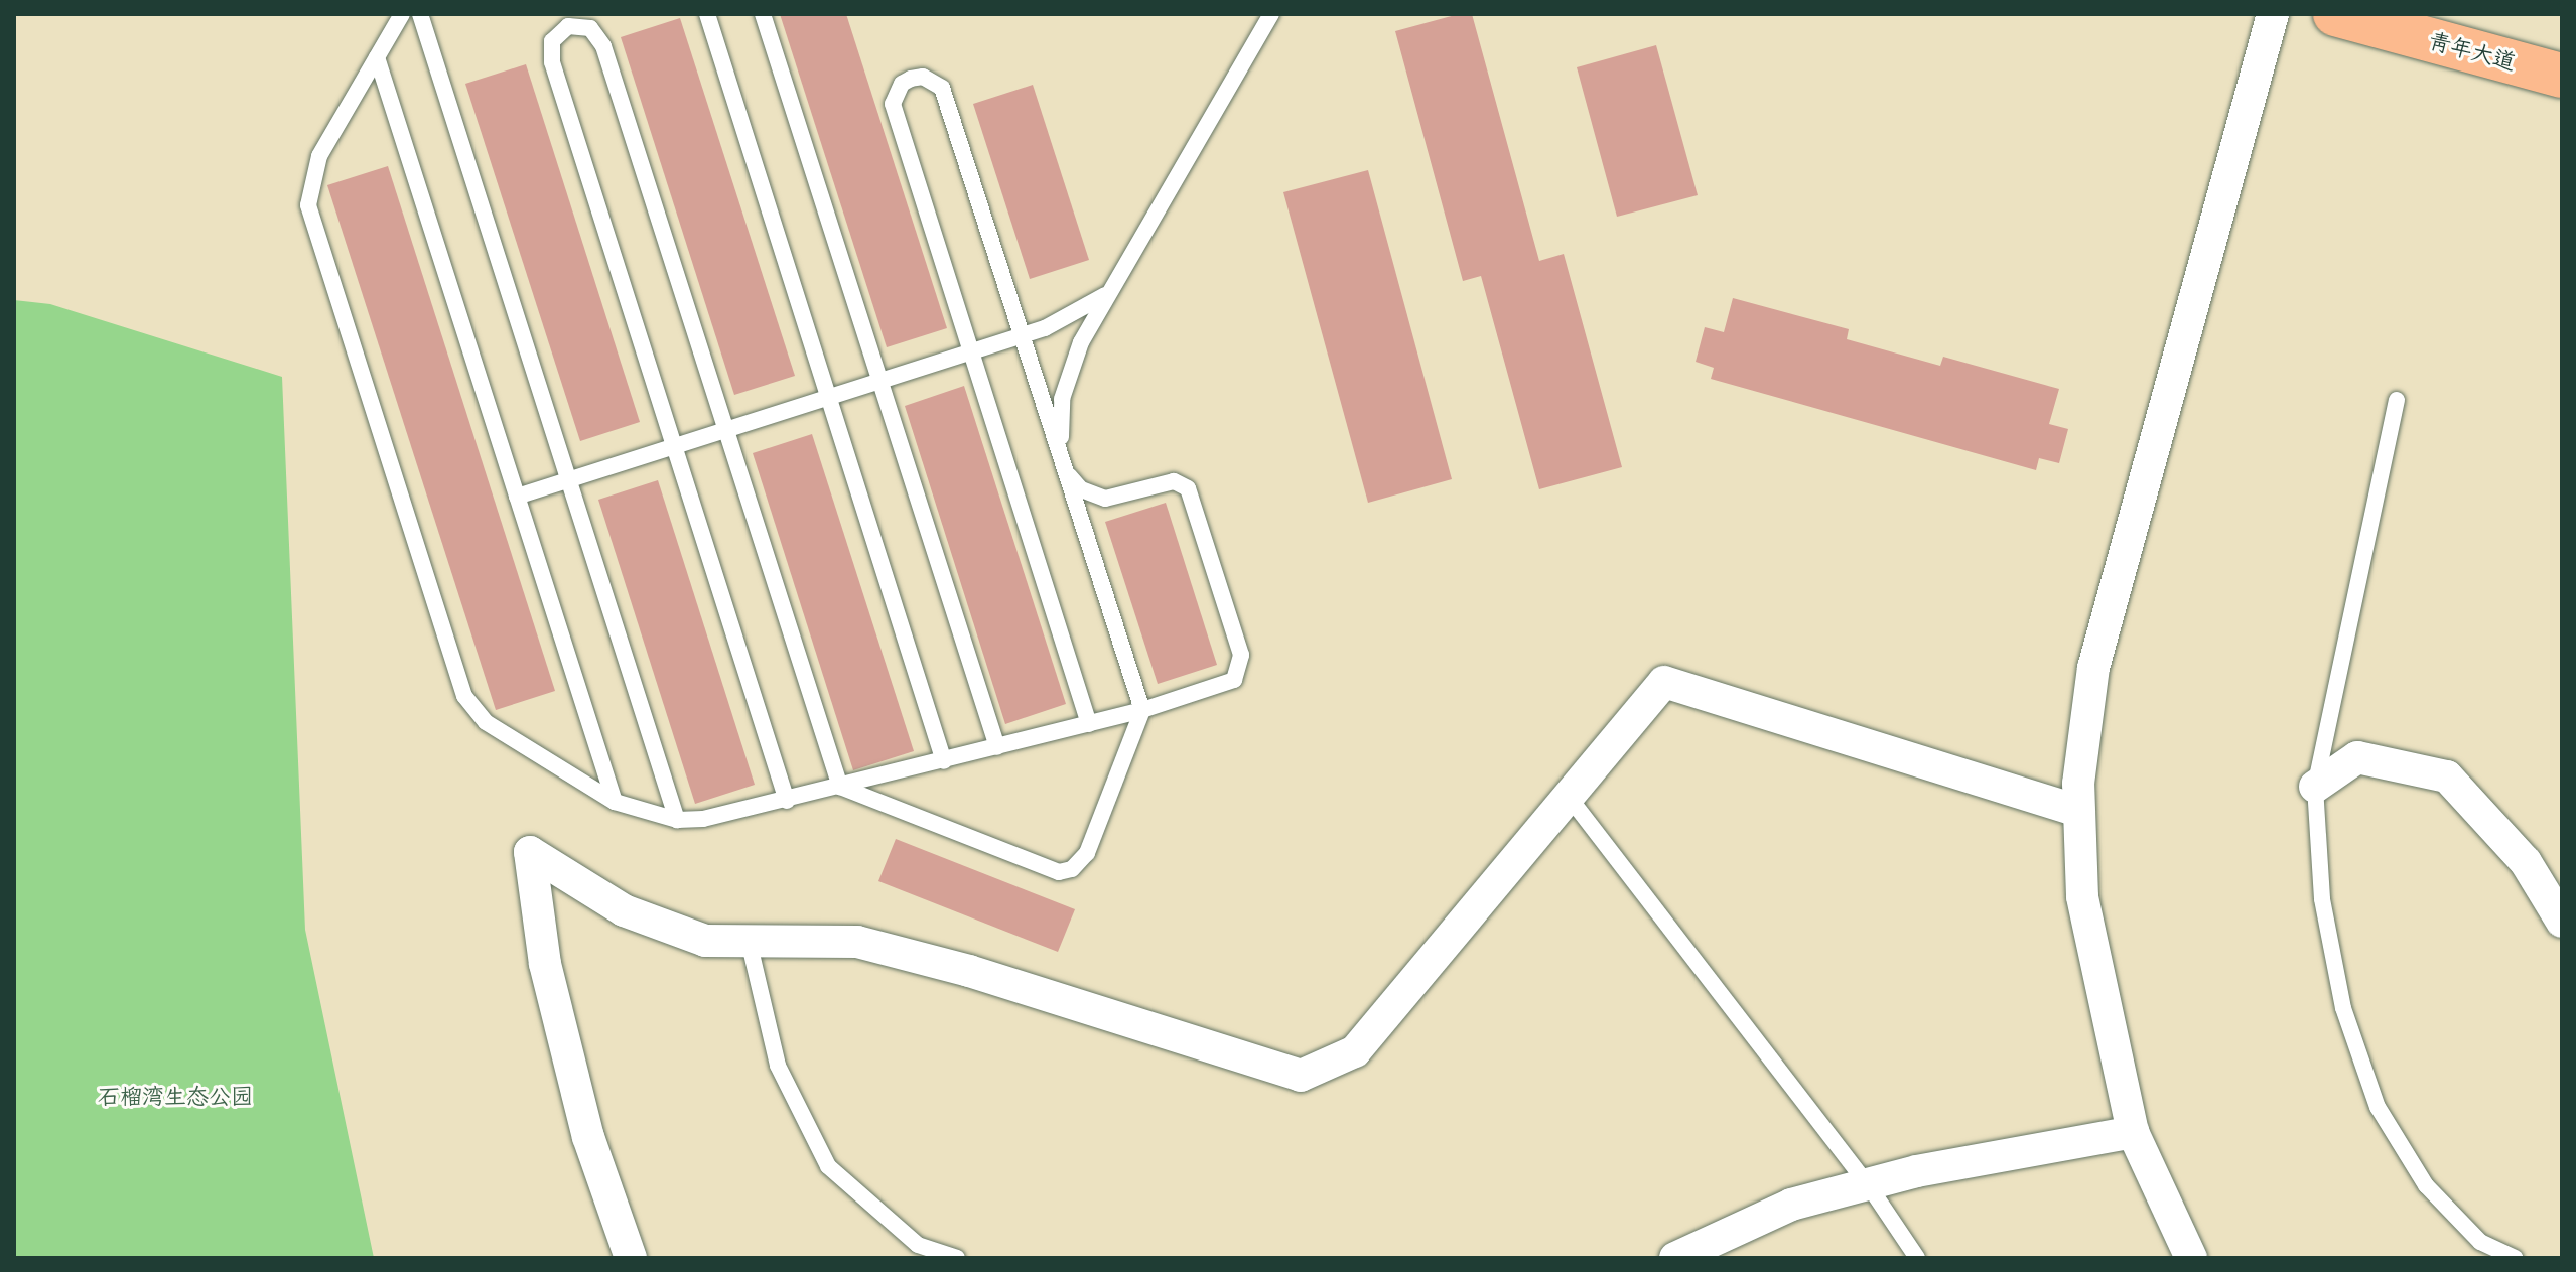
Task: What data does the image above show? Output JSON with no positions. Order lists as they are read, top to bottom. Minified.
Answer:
{"streets":{"highway":["青年大道"]},"parks":["石榴湾生态公园"]}
